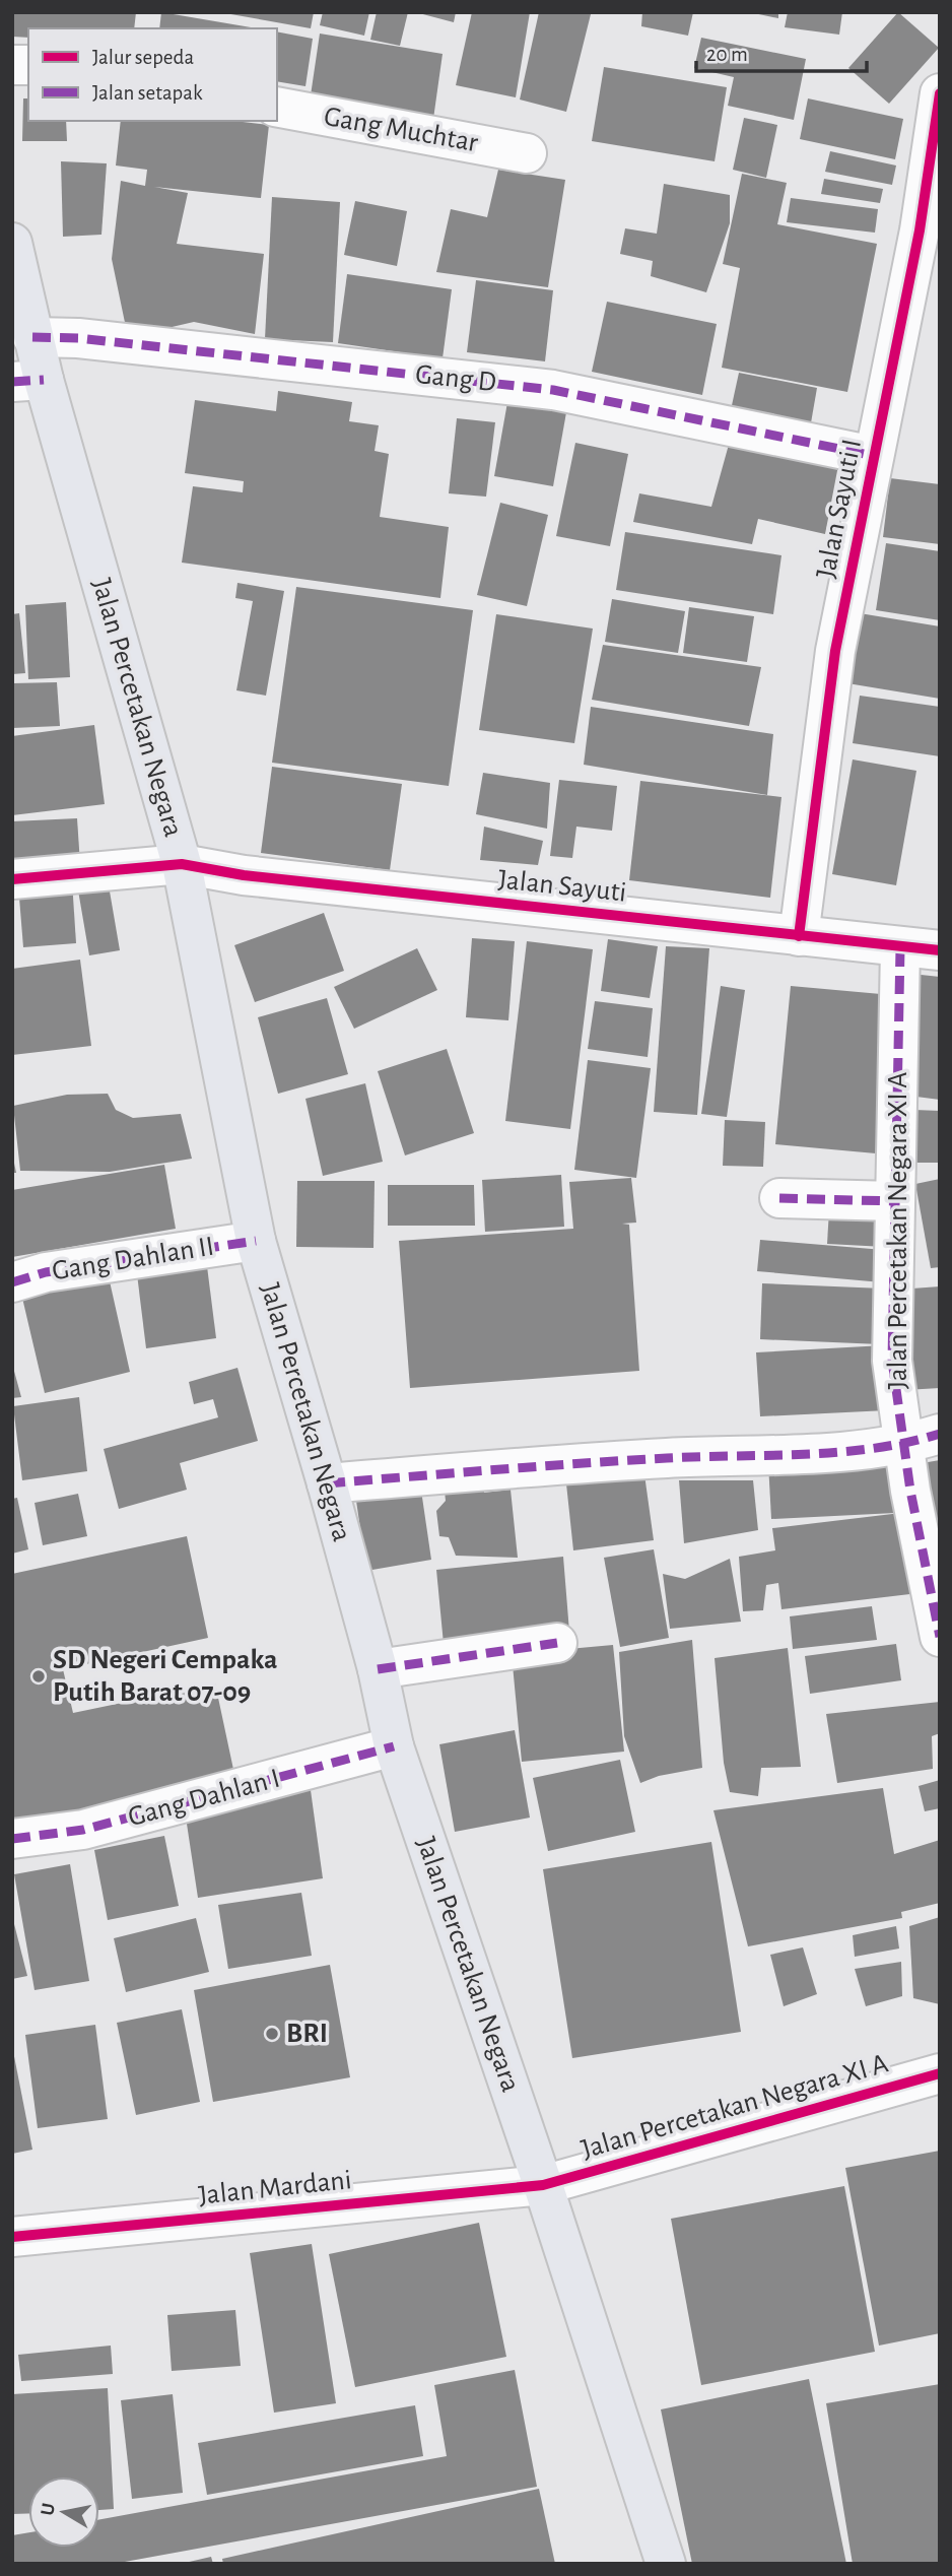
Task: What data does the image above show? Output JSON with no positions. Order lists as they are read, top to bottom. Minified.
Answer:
{"streets":{"main road":["Jalan Percetakan Negara"],"street":["Gang Muchtar","Gang D","Jalan Sayuti I","Jalan Sayuti","Jalan Percetakan Negara XI A","Gang Dahlan II","Gang Dahlan I","Jalan Mardani"]},"crossings":[["Gang D","Jalan Sayuti I"],["Gang D","Jalan Percetakan Negara"],["Jalan Sayuti I","Jalan Sayuti"],["Jalan Percetakan Negara","Jalan Sayuti"],["Jalan Percetakan Negara","Jalan Percetakan Negara XI A"],["Jalan Percetakan Negara","Gang Dahlan II"],["Jalan Percetakan Negara","Gang Dahlan I"],["Jalan Percetakan Negara","Jalan Mardani"],["Jalan Sayuti","Jalan Percetakan Negara XI A"],["Jalan Percetakan Negara XI A","Jalan Mardani"]],"places":["SD Negeri Cempaka Putih Barat 07-09","BRI"],"legend":["Jalur sepeda","Jalan setapak"],"scale_bar":"20 m","north":"left"}
